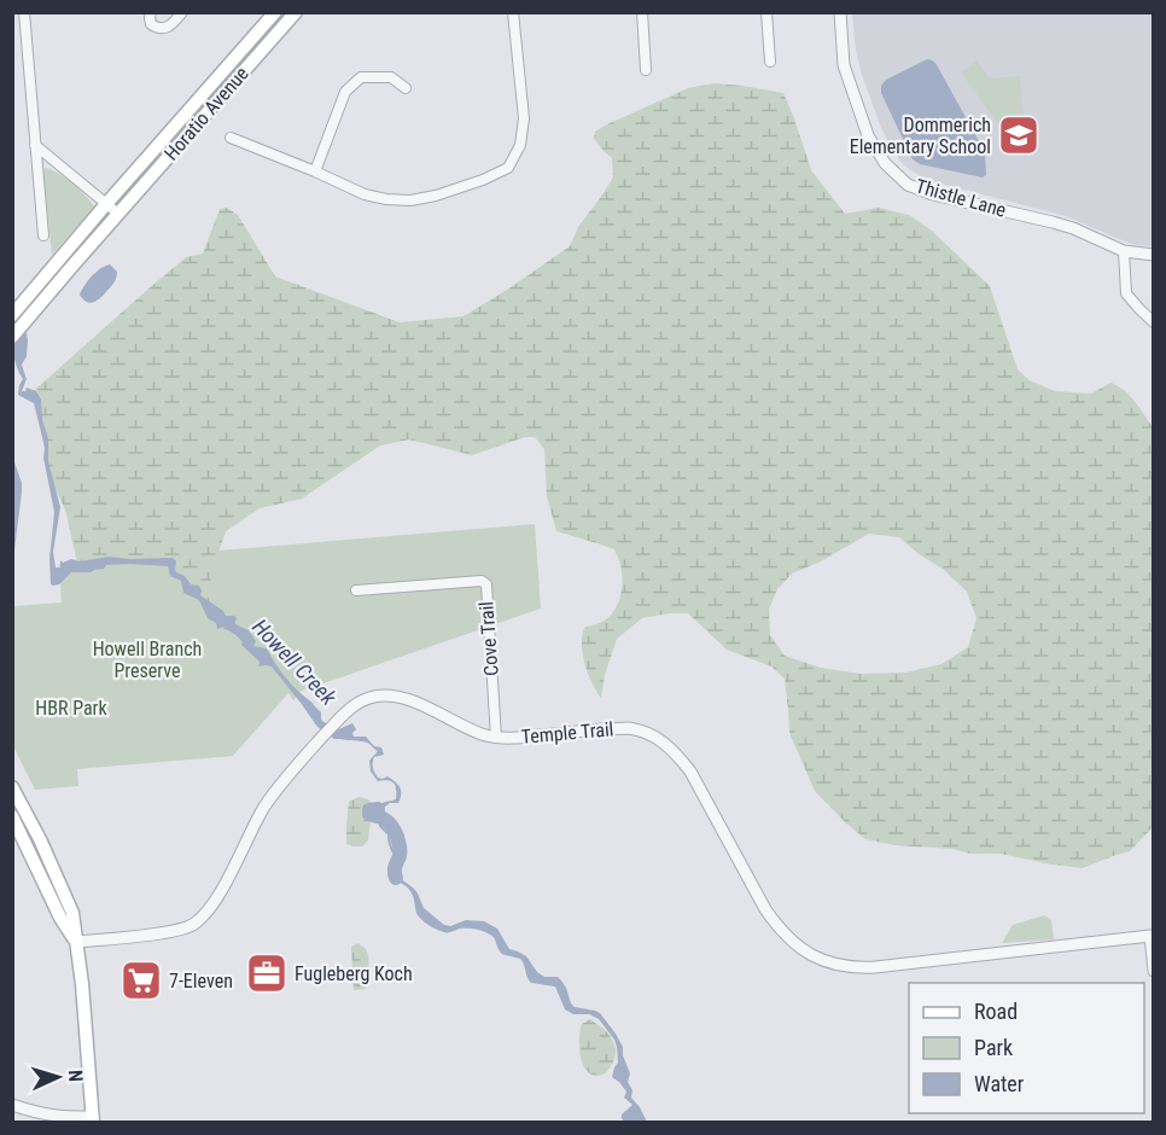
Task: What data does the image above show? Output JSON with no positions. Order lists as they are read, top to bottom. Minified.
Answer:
{"streets":{"main road":["Horatio Avenue"],"street":["Thistle Lane","Cove Trail","Temple Trail"]},"crossings":[["Cove Trail","Temple Trail"]],"water":["Howell Creek"],"parks":["Howell Branch Preserve","HBR Park"],"places":{"school or university":["Dommerich Elementary School"],"office":["Fugleberg Koch"],"supermarket":["7-Eleven"]},"legend":["Road","Park","Water"],"north":"right"}
